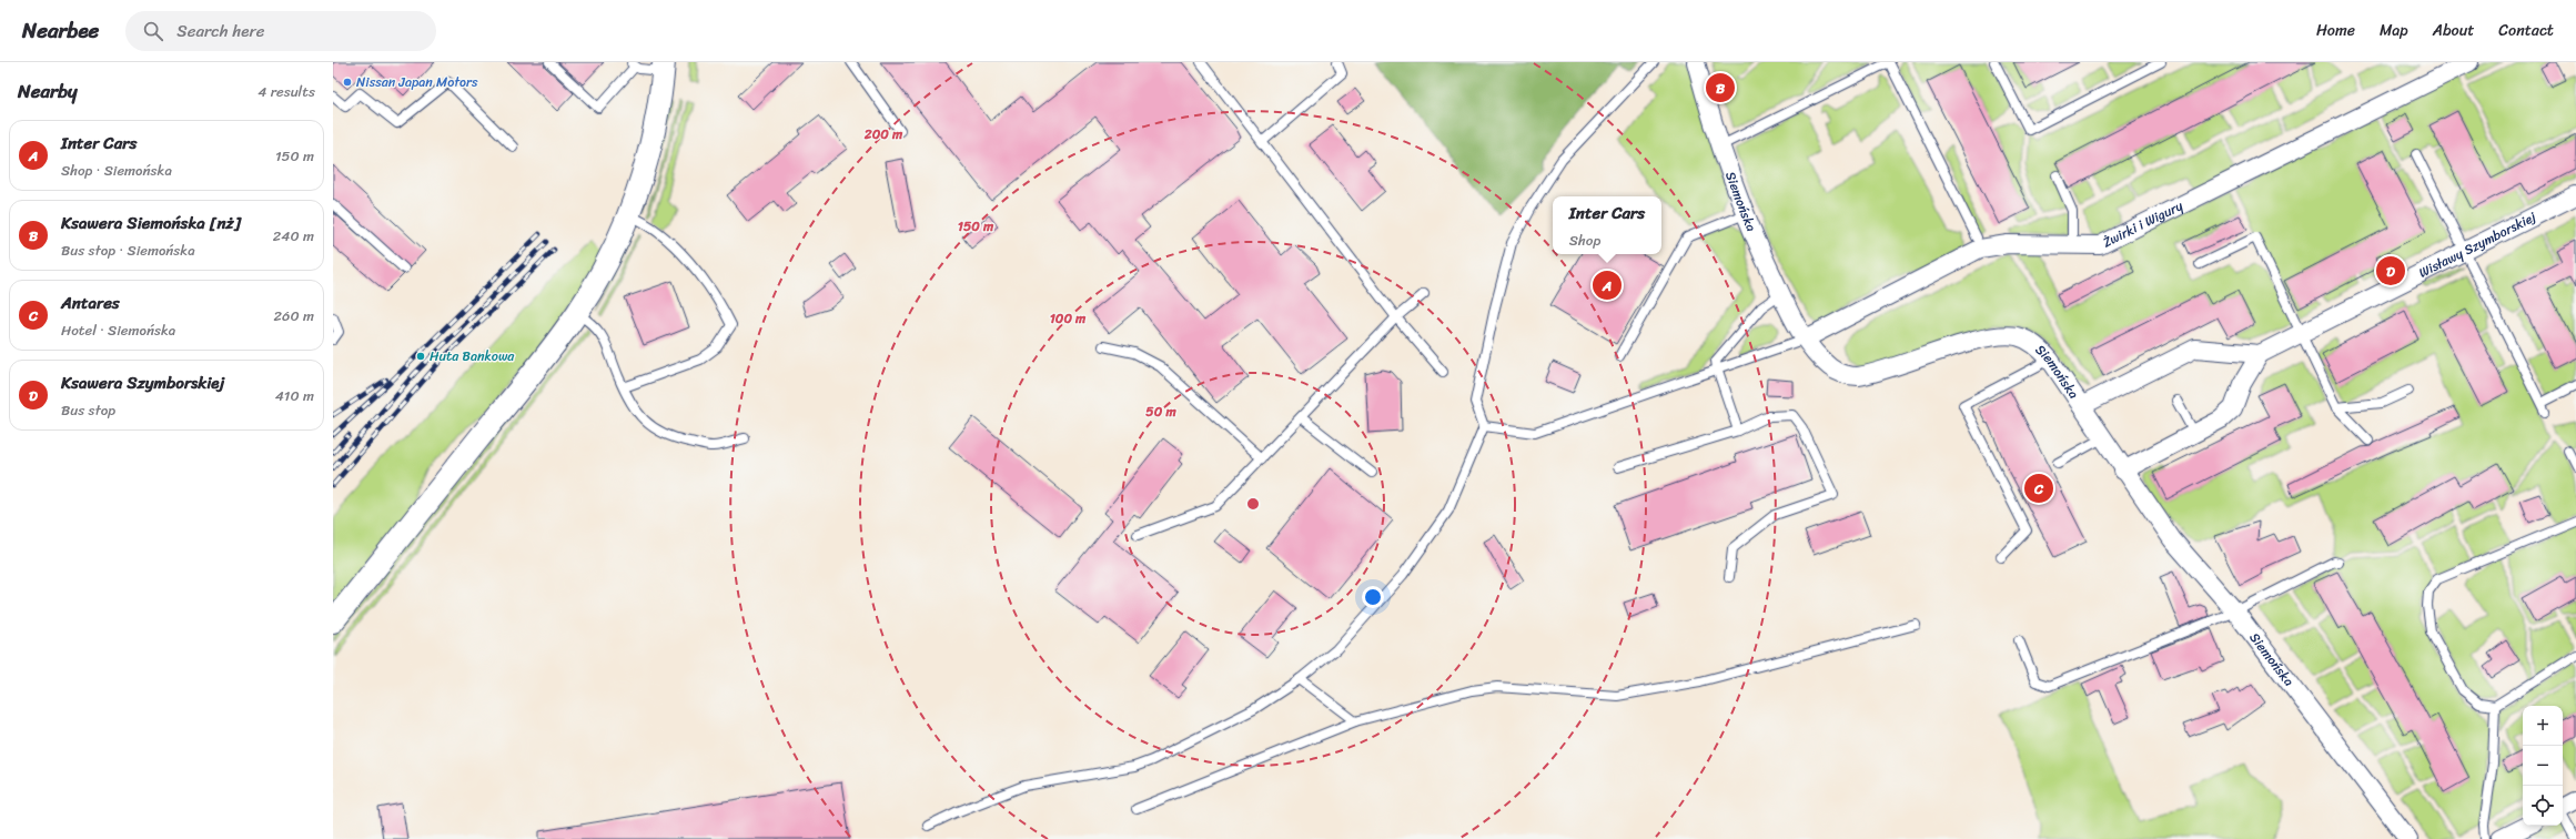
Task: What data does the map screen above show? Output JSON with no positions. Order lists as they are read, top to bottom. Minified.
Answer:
{"streets":{"street":["Siemońska","Żwirki i Wigury","Wisławy Szymborskiej"]},"crossings":[["Siemońska","Żwirki i Wigury"]],"places":["Nissan Japan Motors","Huta Bankowa"],"page":{"header":"Nearbee","search":"Search here","nav":["Home","Map","About","Contact"],"heading":["Nearby","4 results"],"pins":["B","D","A","C"],"list":[{"mark":"A","name":"Inter Cars","note":"Shop · Siemońska","value":"150 m"},{"mark":"B","name":"Ksawera Siemońska [nż]","note":"Bus stop · Siemońska","value":"240 m"},{"mark":"C","name":"Antares","note":"Hotel · Siemońska","value":"260 m"},{"mark":"D","name":"Ksawera Szymborskiej","note":"Bus stop","value":"410 m"}],"popup":["Inter Cars","Shop"],"map_buttons":["+","−"]},"rings":["200 m","150 m","100 m","50 m"]}
